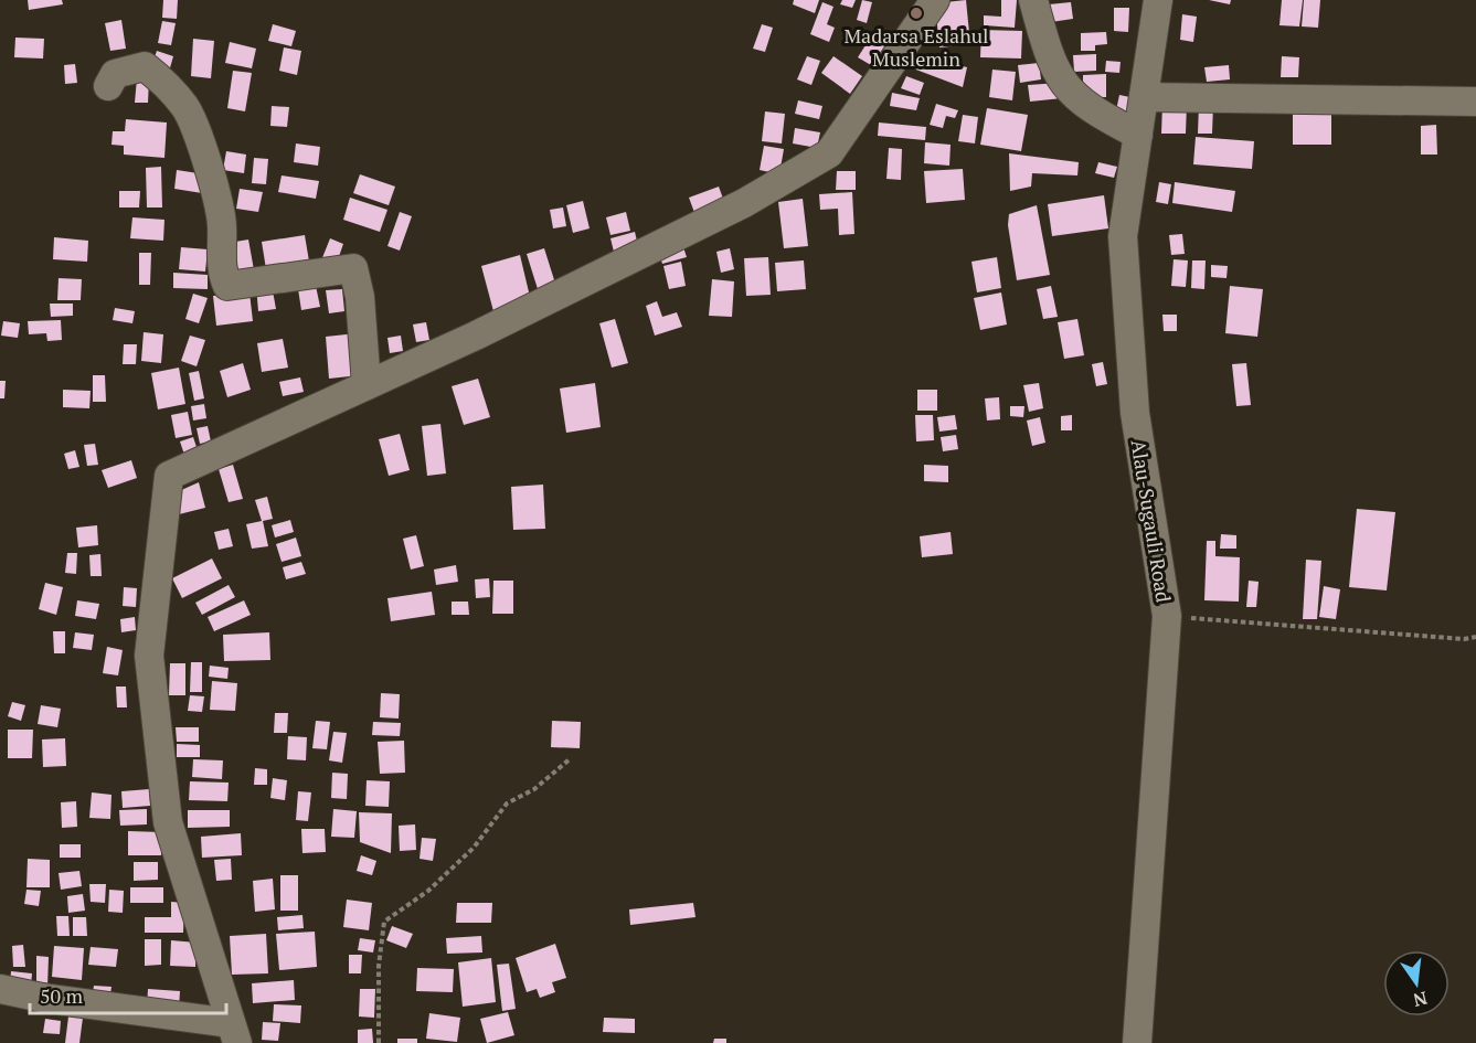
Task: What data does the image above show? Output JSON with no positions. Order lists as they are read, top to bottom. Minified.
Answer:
{"streets":{"street":["Alau-Sugauli Road"]},"places":["Madarsa Eslahul Muslemin"],"scale_bar":"50 m","north":"bottom"}
